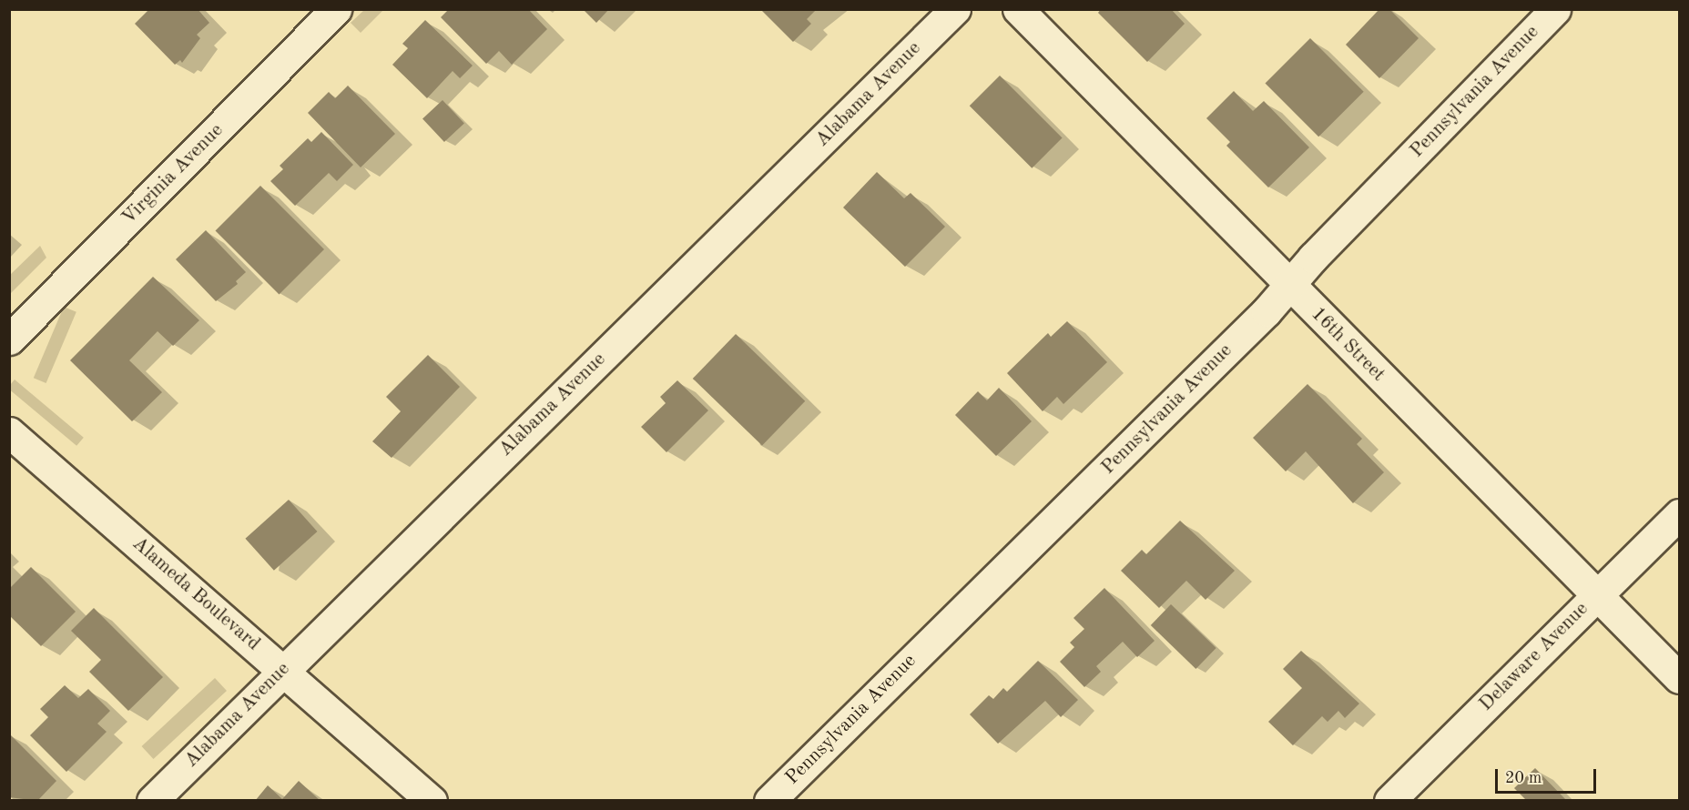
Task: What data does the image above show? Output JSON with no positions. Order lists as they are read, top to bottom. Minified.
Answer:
{"streets":{"street":["Pennsylvania Avenue","Alabama Avenue","Virginia Avenue","16th Street","Alameda Boulevard","Delaware Avenue"]},"crossings":[["Pennsylvania Avenue","16th Street"],["Alabama Avenue","Alameda Boulevard"],["16th Street","Delaware Avenue"]],"scale_bar":"20 m"}
